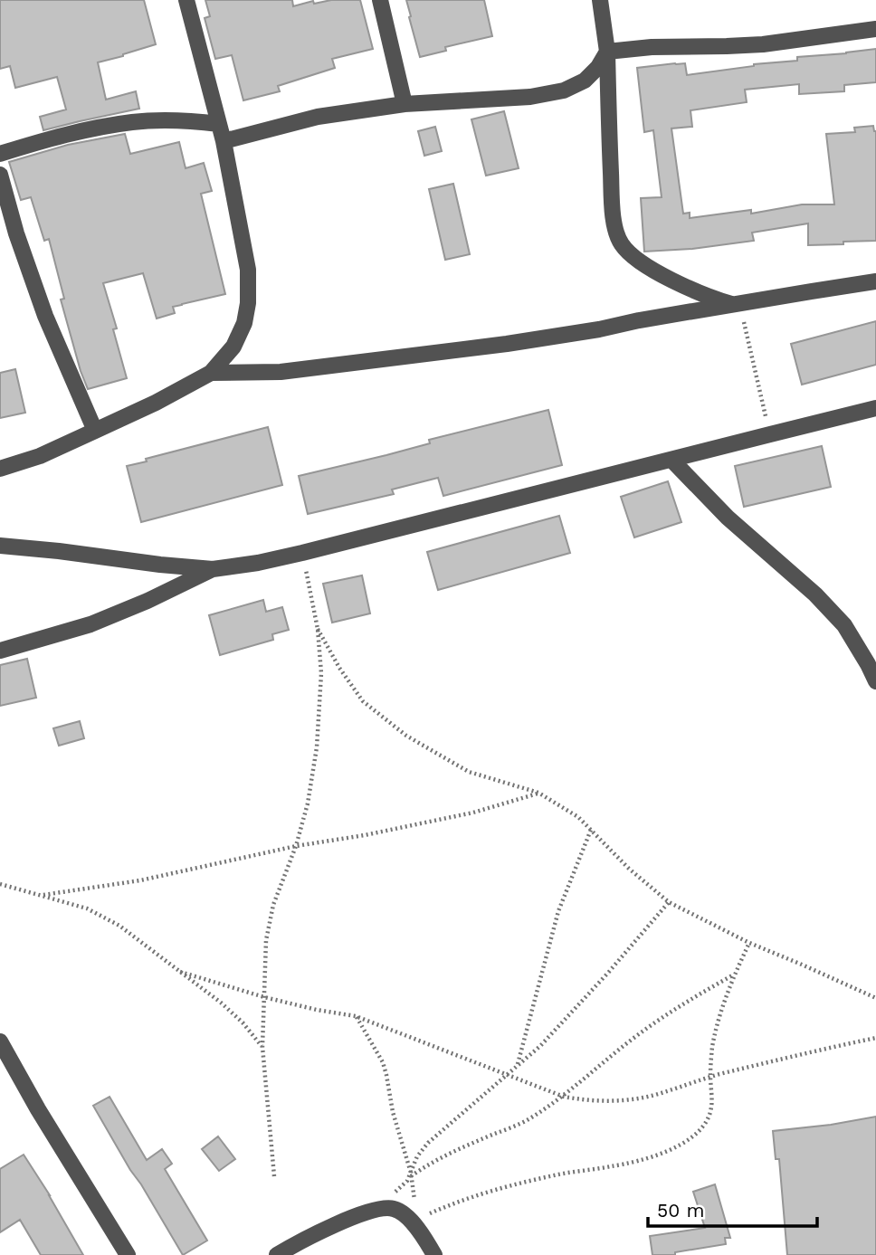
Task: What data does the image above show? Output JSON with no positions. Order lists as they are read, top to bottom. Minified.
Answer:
{"scale_bar":"50 m"}
